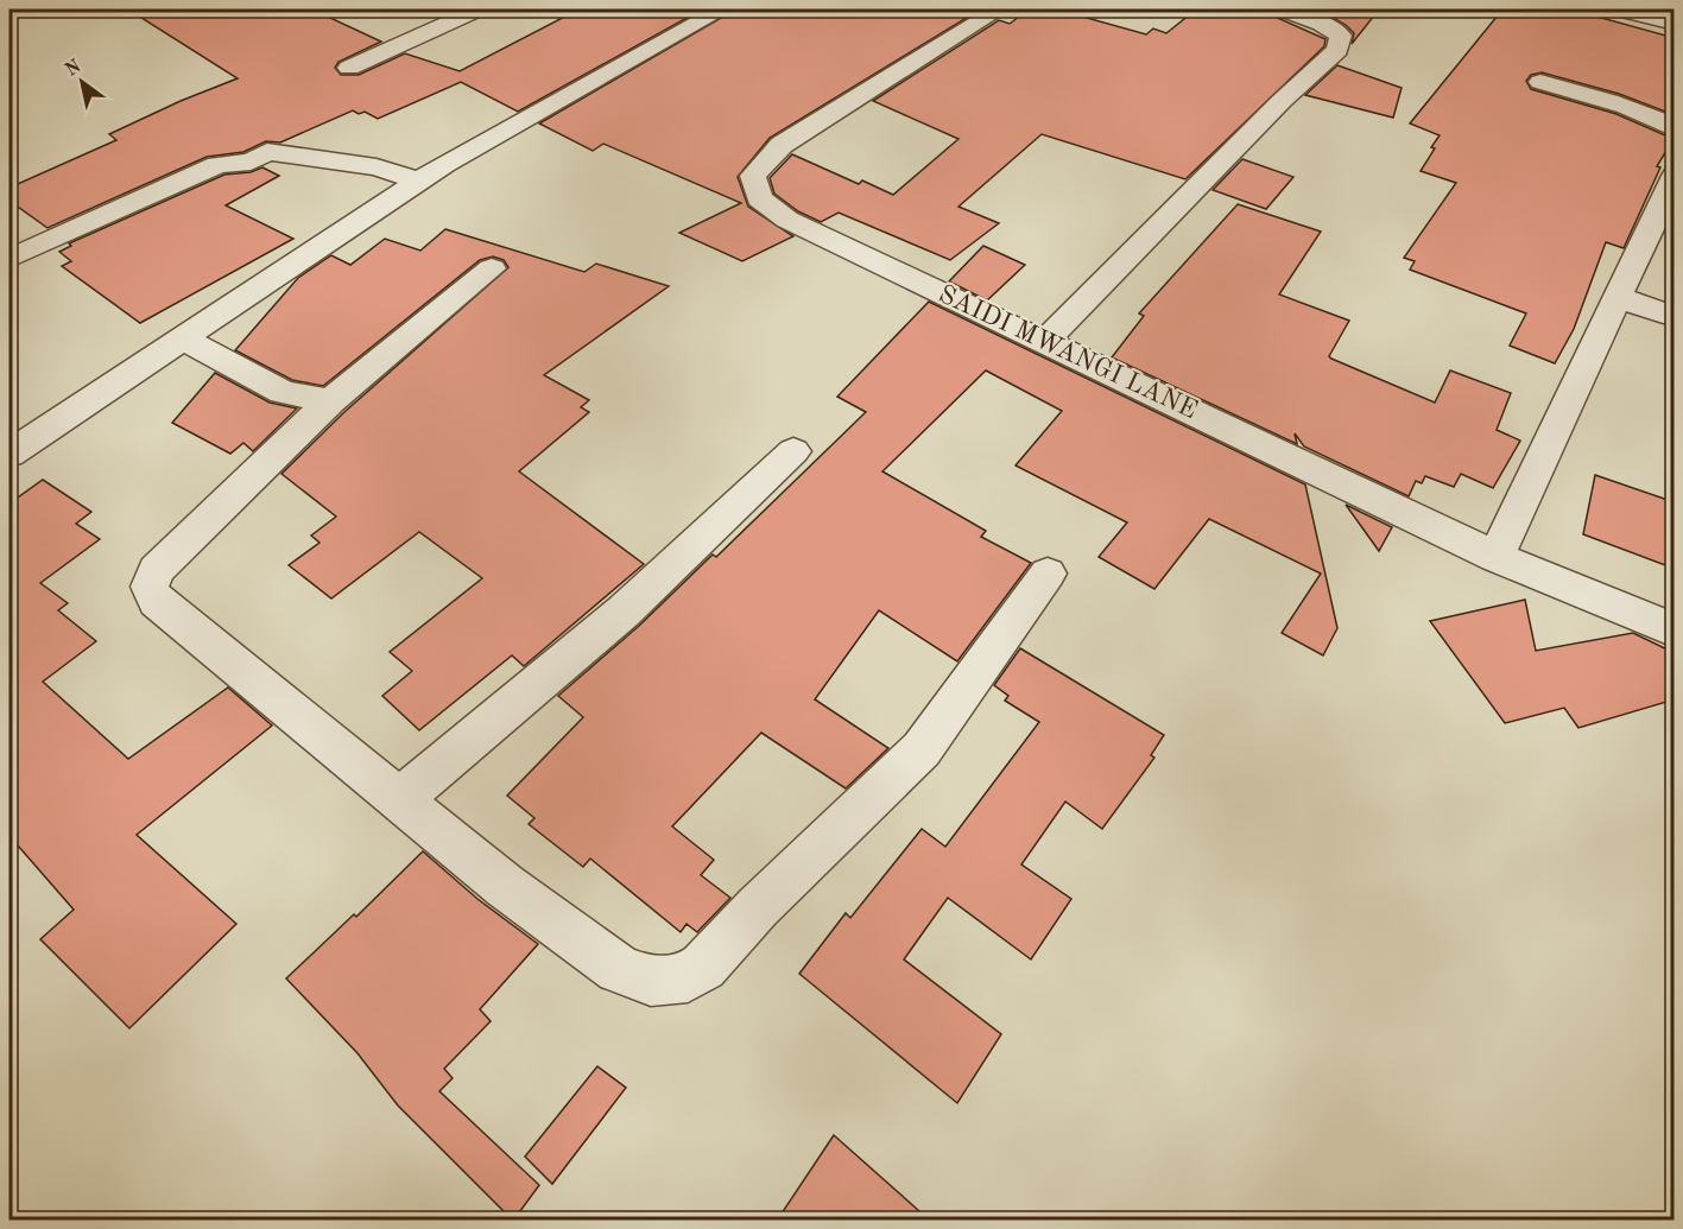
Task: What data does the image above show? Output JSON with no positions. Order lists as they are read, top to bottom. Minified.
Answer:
{"streets":{"street":["SAIDI MWANGI LANE"]},"north":"top left"}
